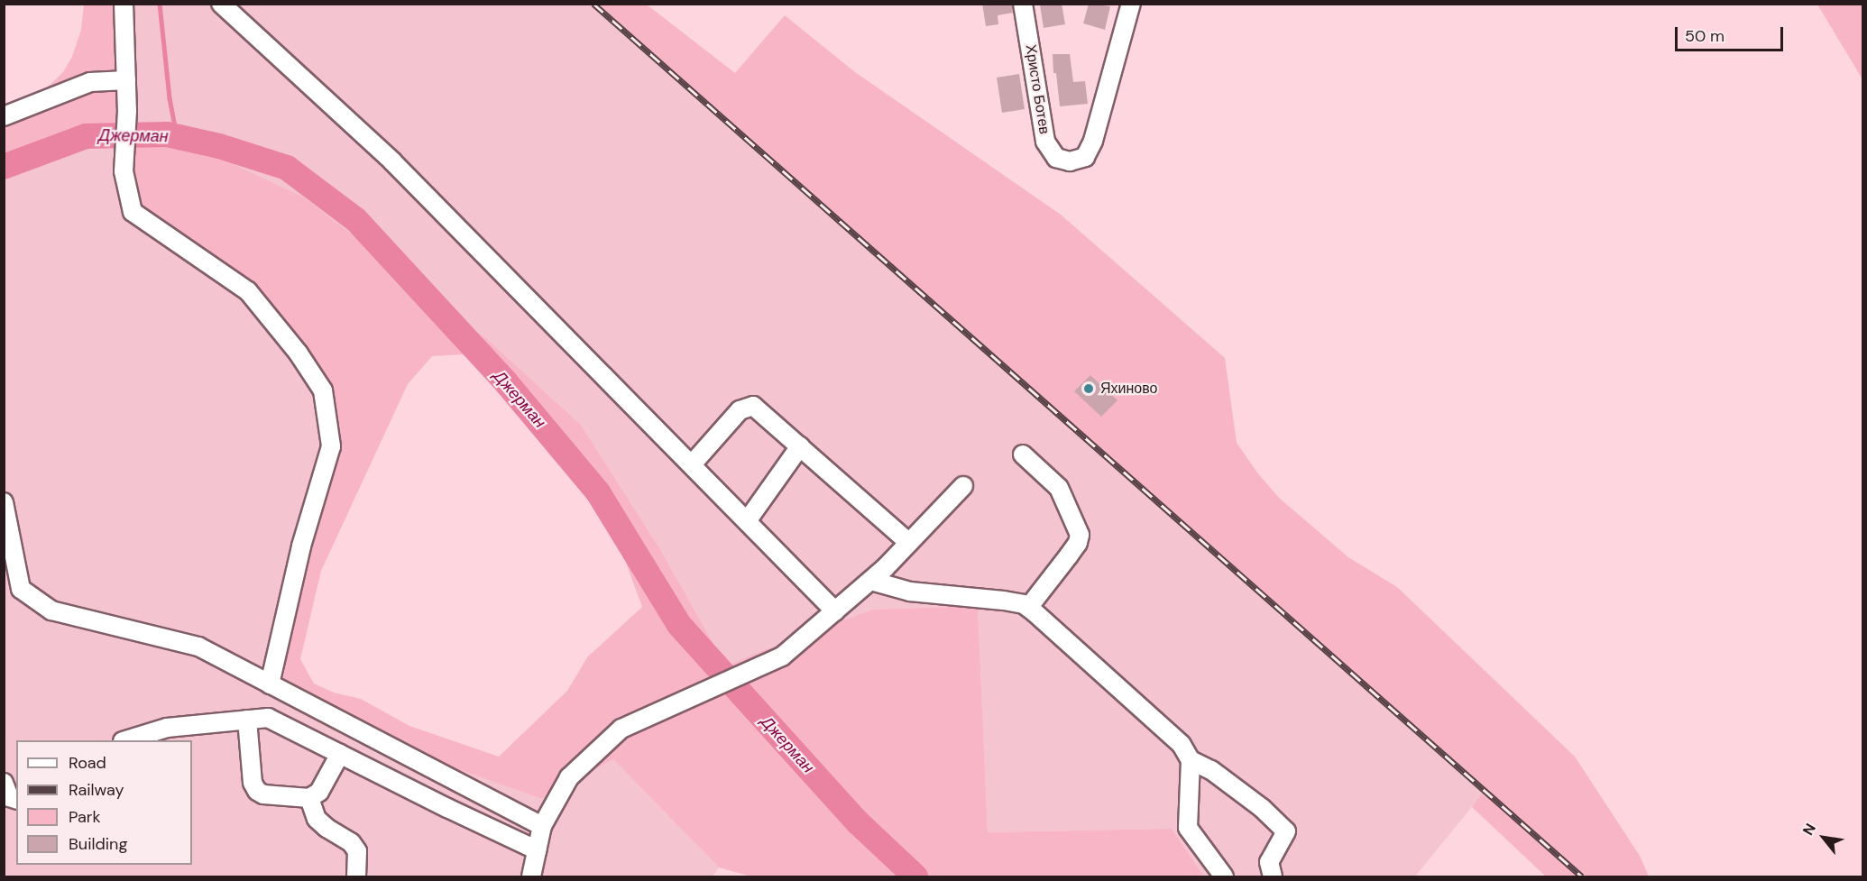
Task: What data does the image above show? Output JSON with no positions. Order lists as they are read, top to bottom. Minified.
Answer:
{"streets":{"street":["Христо Ботев"]},"water":["Джерман"],"places":["Яхиново"],"legend":["Road","Railway","Park","Building"],"scale_bar":"50 m","north":"top left"}
